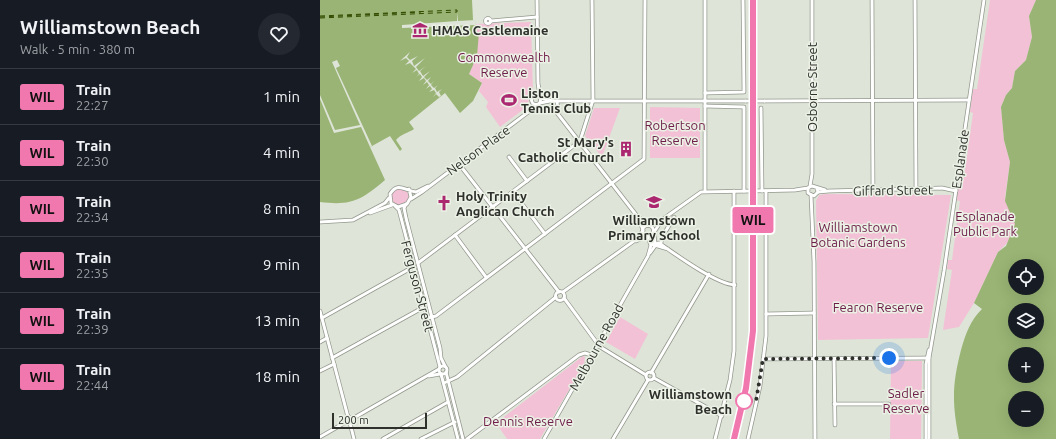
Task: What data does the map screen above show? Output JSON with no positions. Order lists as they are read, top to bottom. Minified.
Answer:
{"streets":{"street":["Osborne Street","Nelson Place","Esplanade","Giffard Street","Ferguson Street","Melbourne Road"]},"crossings":[["Osborne Street","Giffard Street"],["Nelson Place","Ferguson Street"],["Esplanade","Giffard Street"]],"parks":["Commonwealth Reserve","Robertson Reserve","Esplanade Public Park","Williamstown Botanic Gardens","Fearon Reserve","Sadler Reserve","Dennis Reserve"],"places":{"museum":["HMAS Castlemaine"],"sports":["Liston Tennis Club"],"building":["St Mary's Catholic Church"],"school or university":["Williamstown Primary School"],"church":["Holy Trinity Anglican Church"],"other":["Williamstown Beach"]},"scale_bar":"200 m","page":{"heading":["Williamstown Beach","Walk · 5 min · 380 m"],"on_map":"WIL","list":[{"mark":"WIL","name":"Train","note":"22:27","value":"1 min"},{"mark":"WIL","name":"Train","note":"22:30","value":"4 min"},{"mark":"WIL","name":"Train","note":"22:34","value":"8 min"},{"mark":"WIL","name":"Train","note":"22:35","value":"9 min"},{"mark":"WIL","name":"Train","note":"22:39","value":"13 min"},{"mark":"WIL","name":"Train","note":"22:44","value":"18 min"}],"map_buttons":["+","−"],"scale":"200 m"}}
